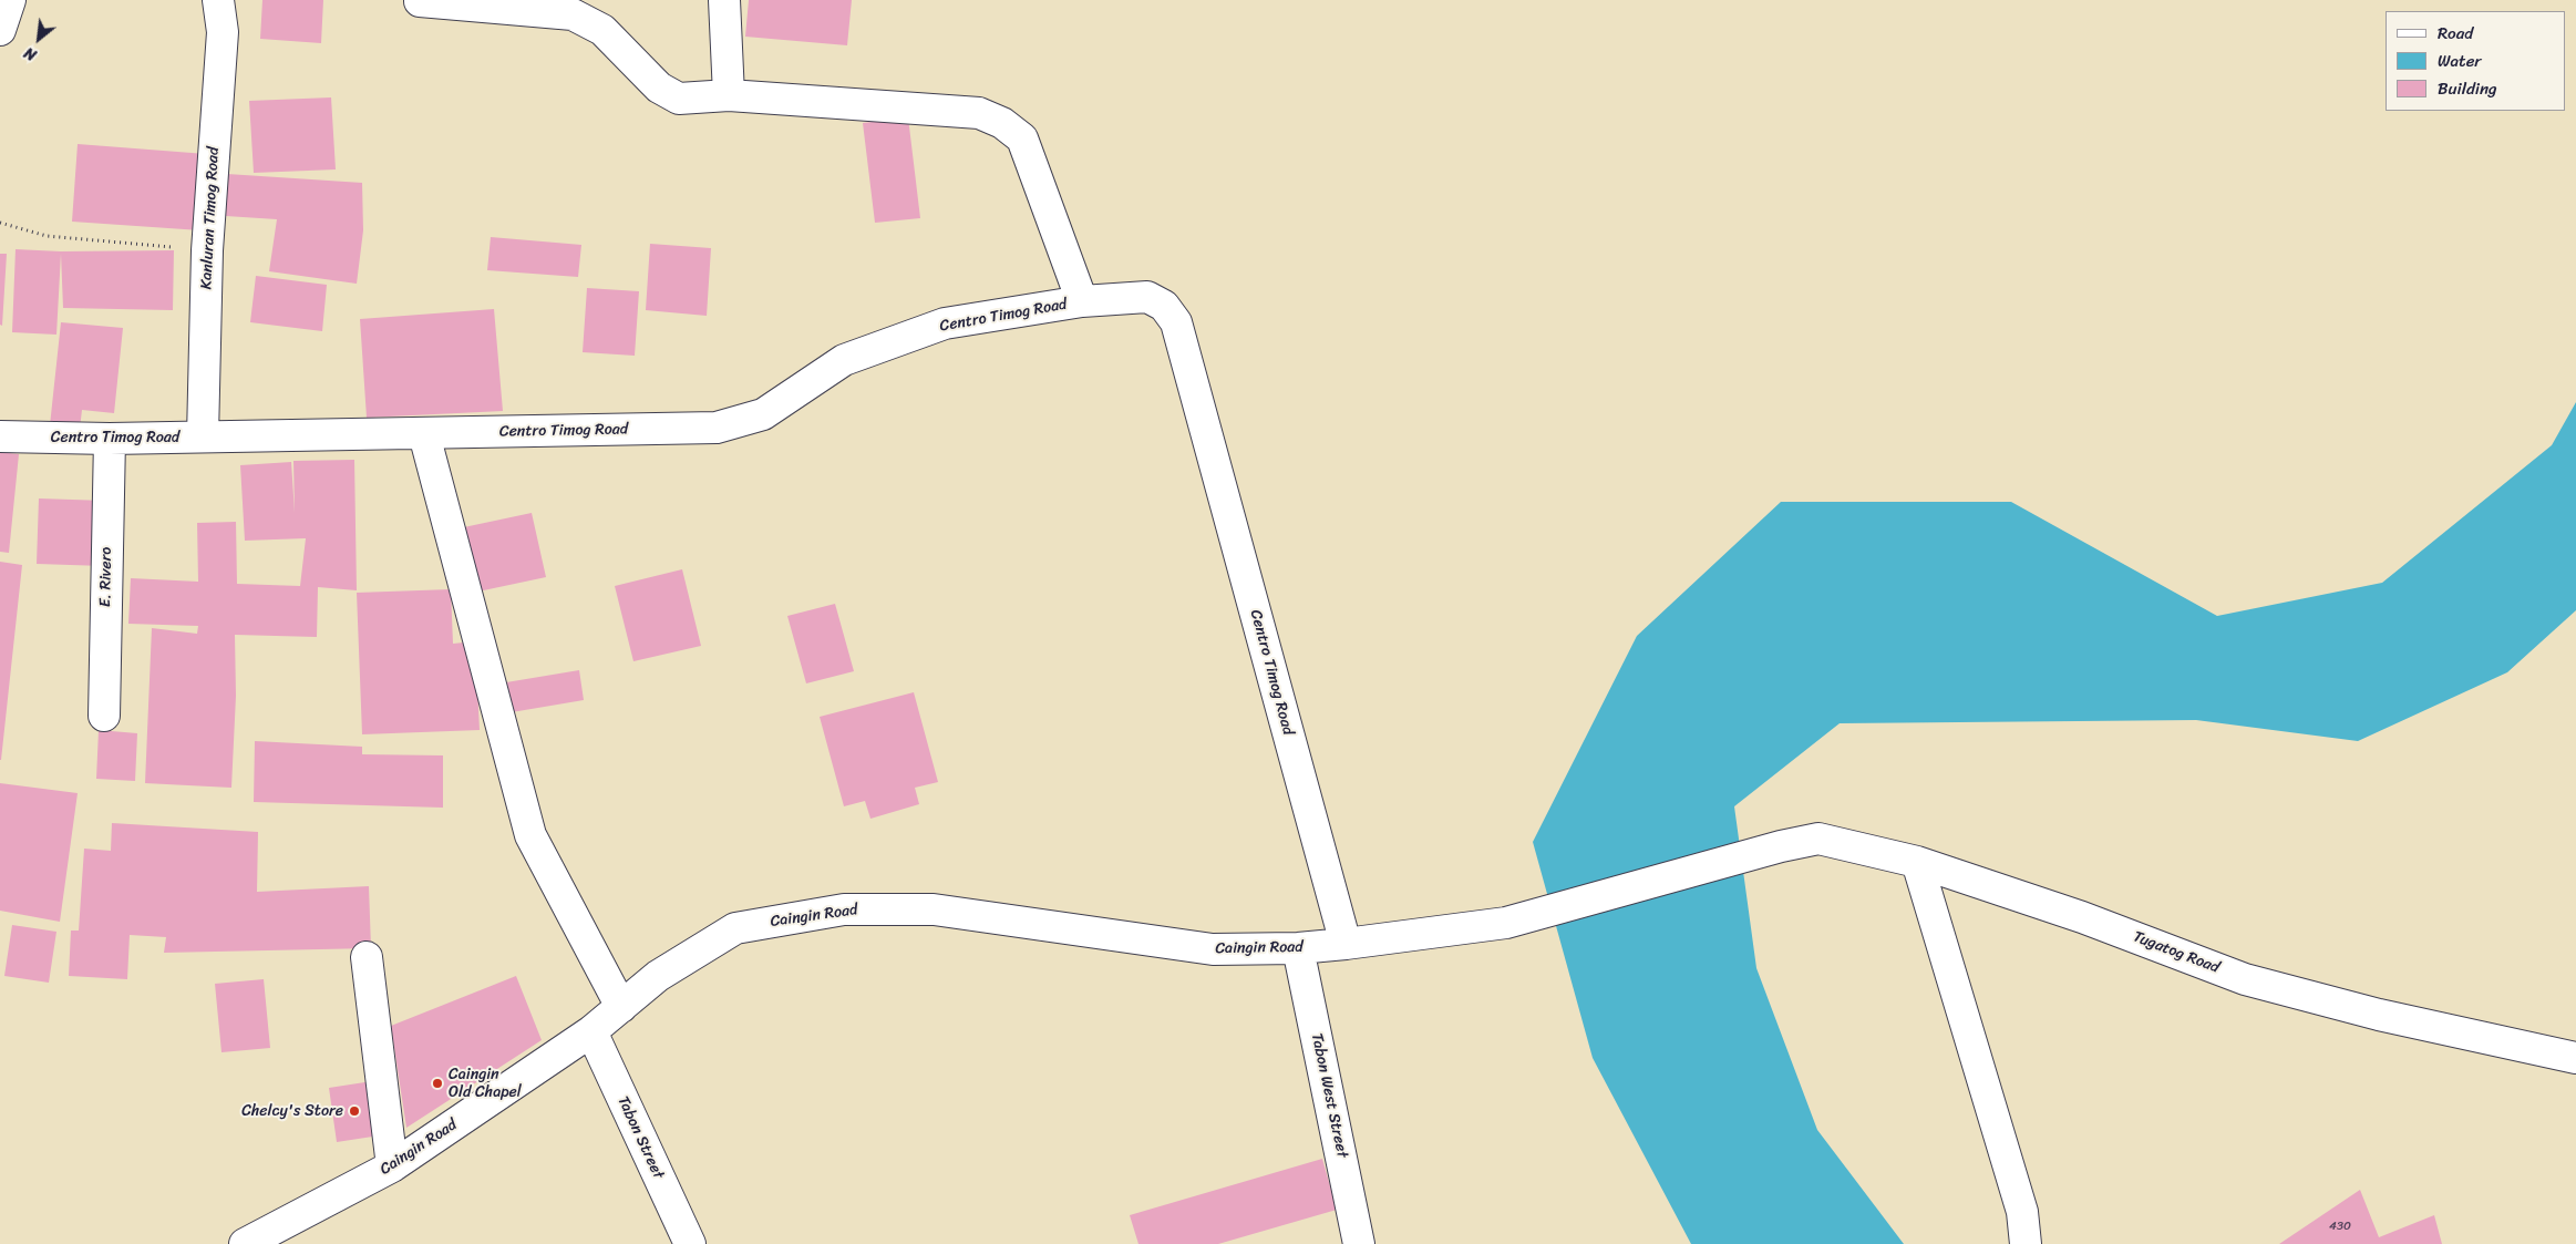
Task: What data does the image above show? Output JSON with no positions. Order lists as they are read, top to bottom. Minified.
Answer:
{"streets":{"street":["Kanluran Timog Road","Centro Timog Road","E. Rivero","Caingin Road","Tugatog Road","Tabon West Street","Tabon Street"]},"crossings":[["Kanluran Timog Road","Centro Timog Road"],["Centro Timog Road","E. Rivero"],["Centro Timog Road","Caingin Road"],["Caingin Road","Tugatog Road"],["Caingin Road","Tabon West Street"],["Caingin Road","Tabon Street"]],"places":["Caingin Old Chapel","Chelcy's Store"],"house_numbers":["430"],"legend":["Road","Water","Building"],"north":"bottom left"}
